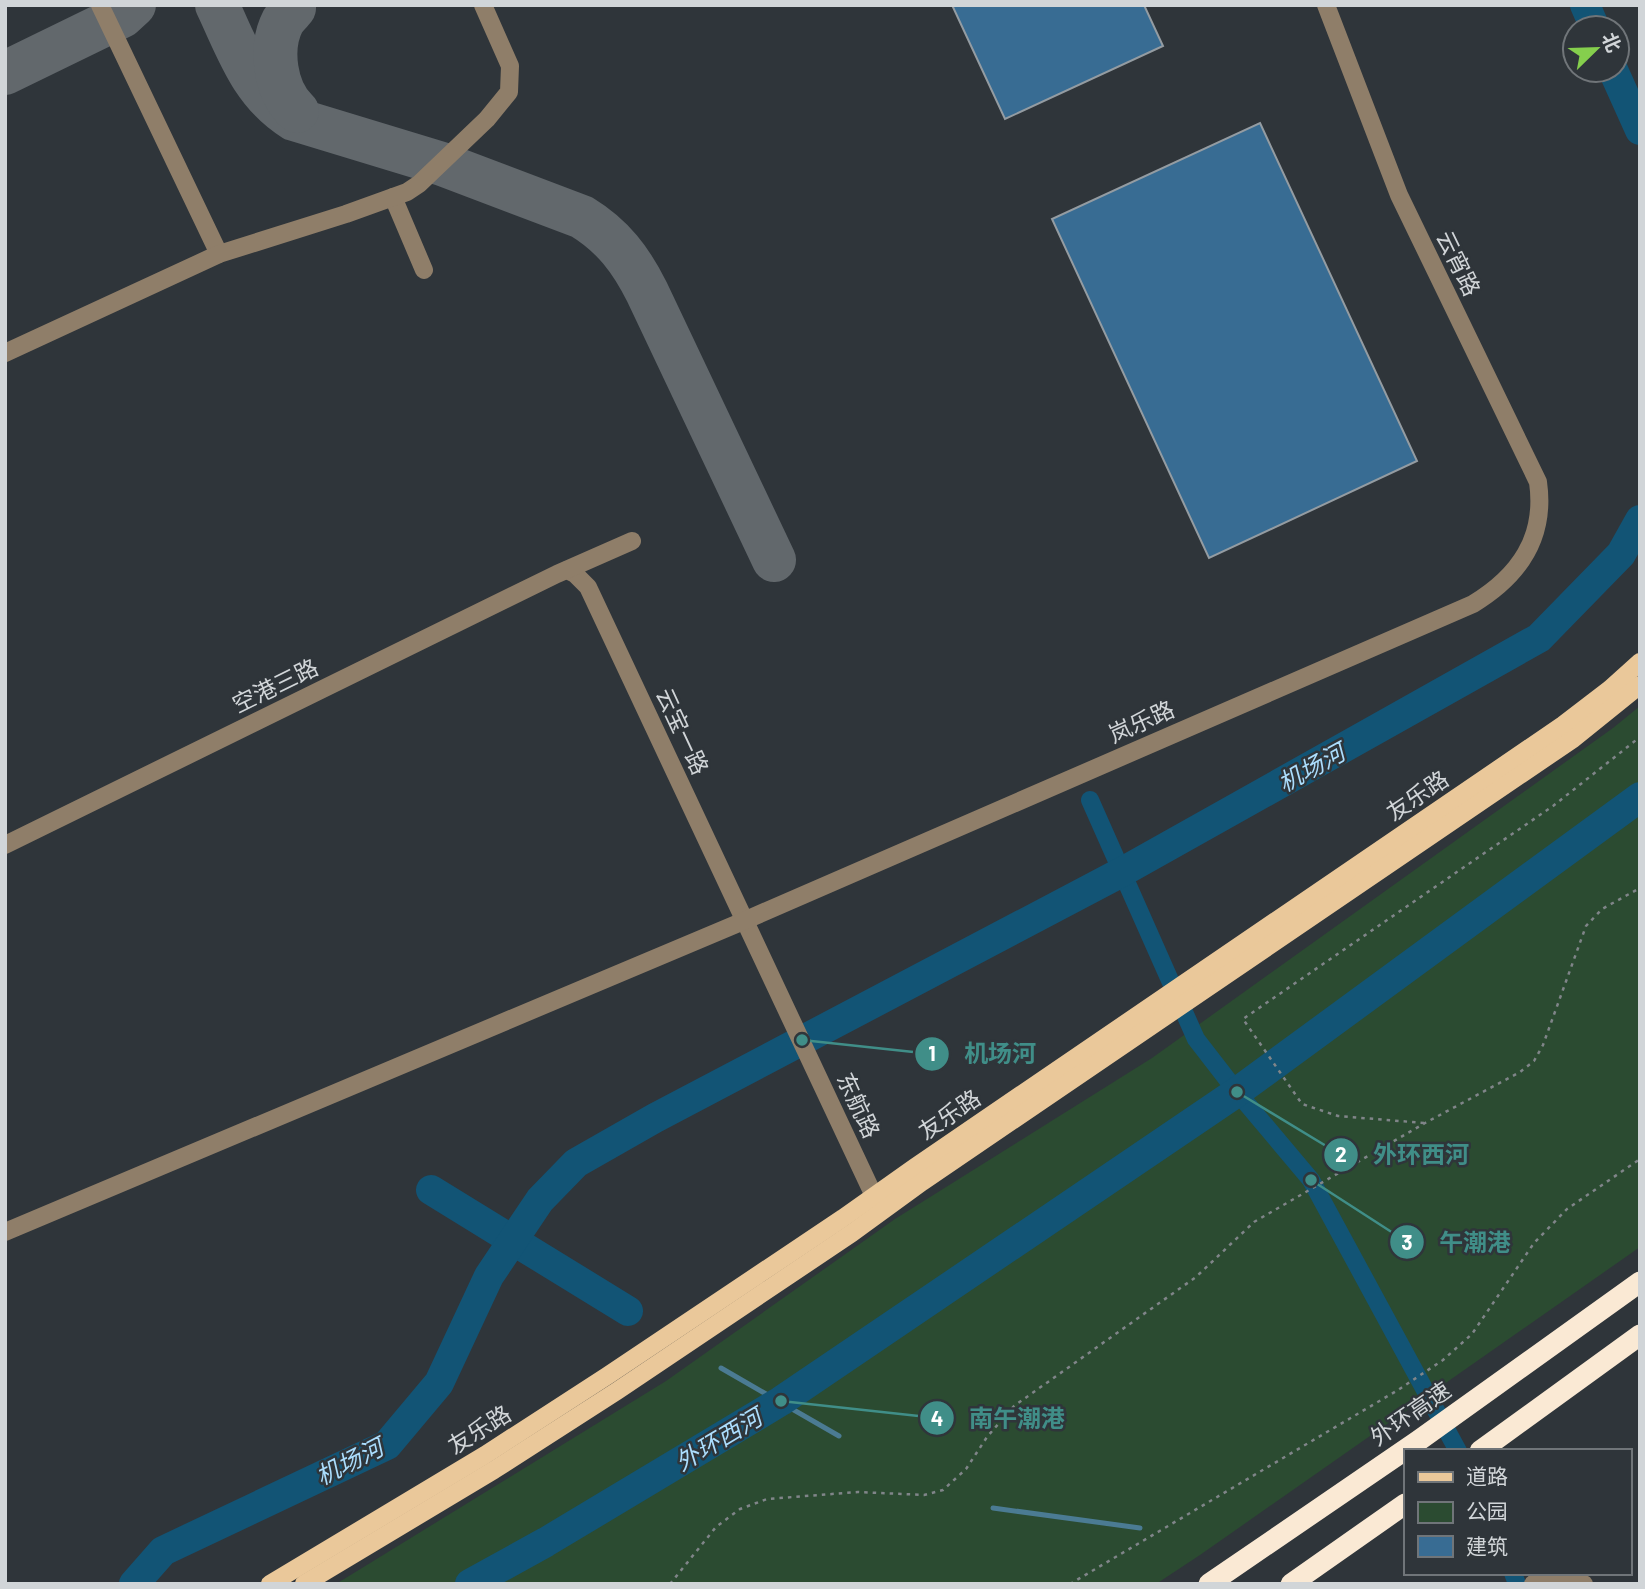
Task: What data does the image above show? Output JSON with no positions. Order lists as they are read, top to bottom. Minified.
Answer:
{"streets":{"highway":["外环高速"],"main road":["友乐路"],"street":["云宵路","空港三路","岚乐路","云宝一路","东航路"]},"crossings":[["云宵路","岚乐路"],["空港三路","云宝一路"],["岚乐路","云宝一路"],["岚乐路","东航路"],["云宝一路","东航路"],["友乐路","东航路"]],"water":["机场河","外环西河"],"places":["机场河","外环西河","午潮港","南午潮港"],"legend":["道路","公园","建筑"],"north":"top right"}
